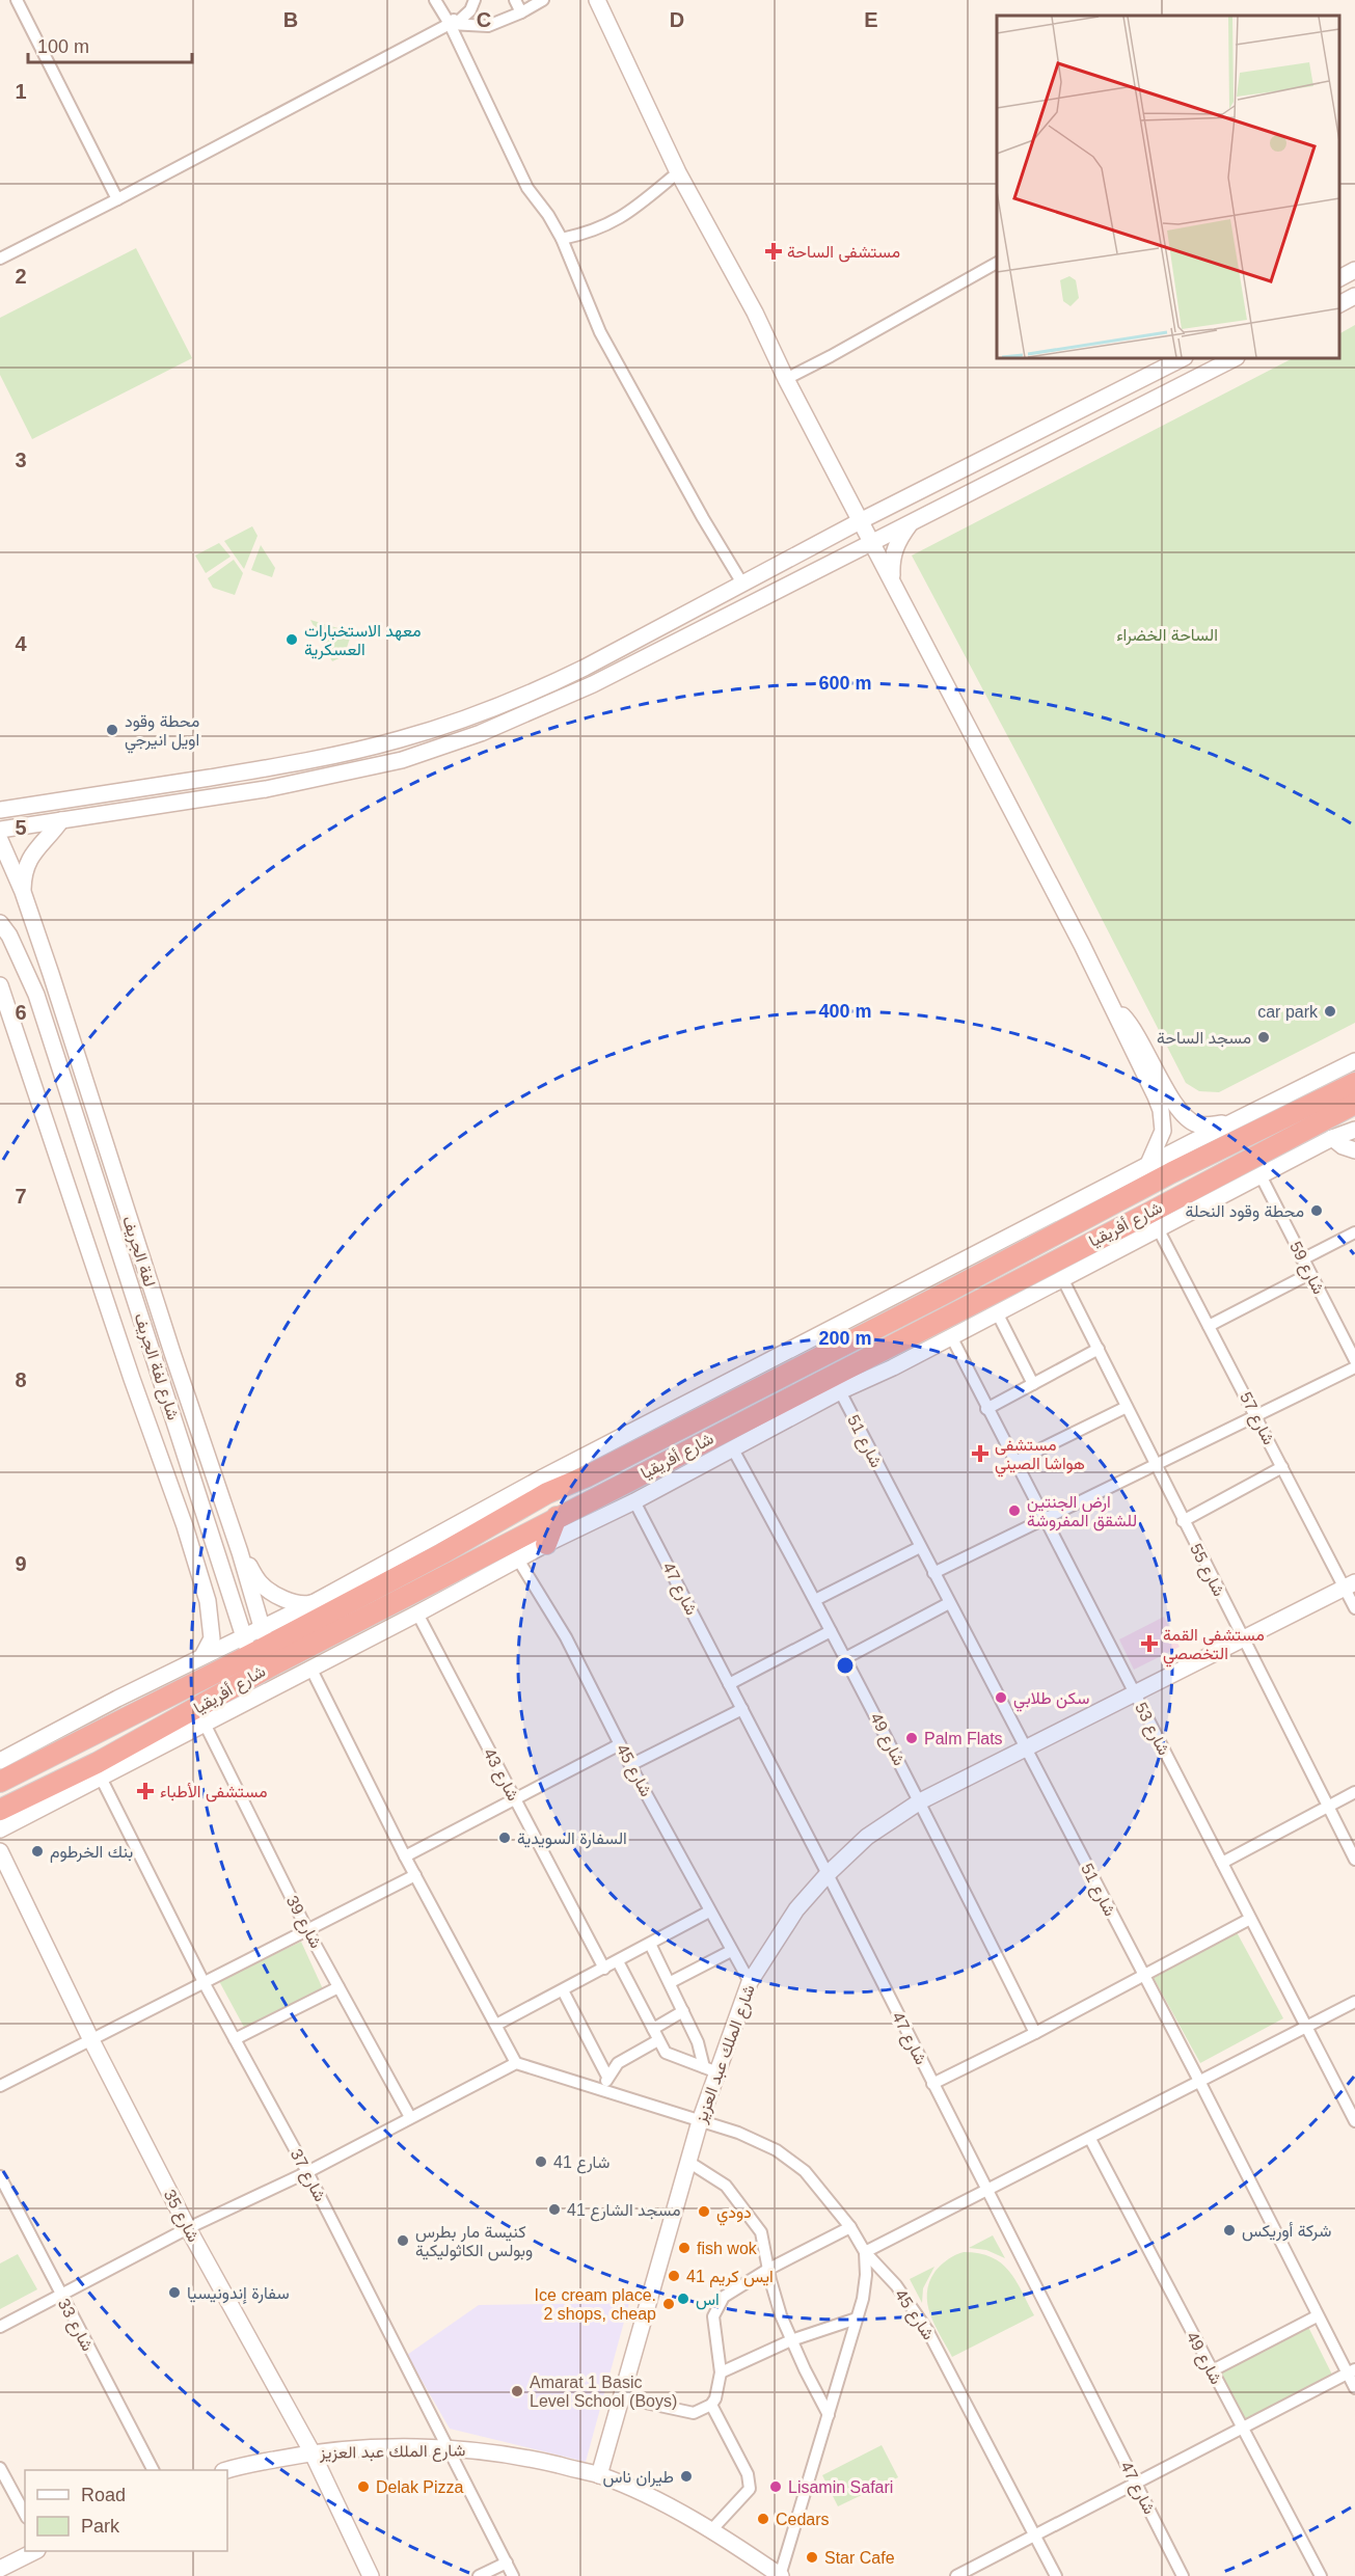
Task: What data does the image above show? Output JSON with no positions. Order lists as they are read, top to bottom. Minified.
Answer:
{"streets":{"highway":["شارع أفريقيا"],"street":["لفة الجريف","شارع 59","شارع لفة الجريف","شارع 57","شارع 51","شارع 55","شارع 47","شارع 53","شارع 49","شارع 45","شارع 43","شارع 39","شارع الملك عبد العزيز","شارع 37","شارع 35","شارع 33"]},"crossings":[["شارع أفريقيا","لفة الجريف"],["شارع أفريقيا","شارع 59"],["شارع أفريقيا","شارع لفة الجريف"],["شارع أفريقيا","شارع 57"],["شارع أفريقيا","شارع 51"],["شارع أفريقيا","شارع 55"],["شارع أفريقيا","شارع 47"],["شارع أفريقيا","شارع 53"],["شارع أفريقيا","شارع 49"],["شارع أفريقيا","شارع 45"],["شارع أفريقيا","شارع 43"],["شارع أفريقيا","شارع 39"],["شارع أفريقيا","شارع 37"],["شارع 57","شارع الملك عبد العزيز"],["شارع 51","شارع الملك عبد العزيز"],["شارع 55","شارع الملك عبد العزيز"],["شارع 47","شارع الملك عبد العزيز"],["شارع 53","شارع الملك عبد العزيز"],["شارع 49","شارع الملك عبد العزيز"],["شارع 45","شارع الملك عبد العزيز"],["شارع الملك عبد العزيز","شارع 37"],["شارع الملك عبد العزيز","شارع 35"]],"parks":["الساحة الخضراء"],"places":{"health":["مستشفى الساحة","مستشفى هواشا الصيني","مستشفى القمة التخصصي","مستشفی الأطباء"],"other":["معهد الاستخبارات العسكرية","محطة وقود اويل انيرجي","car park","مسجد الساحة","محطة وقود النحلة","ارض الجنتين للشقق المفروشة","سكن طلابي","Palm Flats","السفارة السويدية","بنك الخرطوم","شارع 41","مسجد الشارع 41","دودي","شركة أوريكس","كنيسة مار بطرس وبولس الكاثوليكية","fish wok","41 ايس كريم","سفارة إندونيسيا","اس","Ice cream place. 2 shops, cheap","Amarat 1 Basic Level School (Boys)","طيران ناس","Delak Pizza","Lisamin Safari","Cedars","Star Cafe"]},"legend":["Road","Park"],"scale_bar":"100 m","grid":{"columns":["B","C","D","E"],"rows":["1","2","3","4","5","6","7","8","9"]},"rings":["600 m","400 m","200 m"]}
